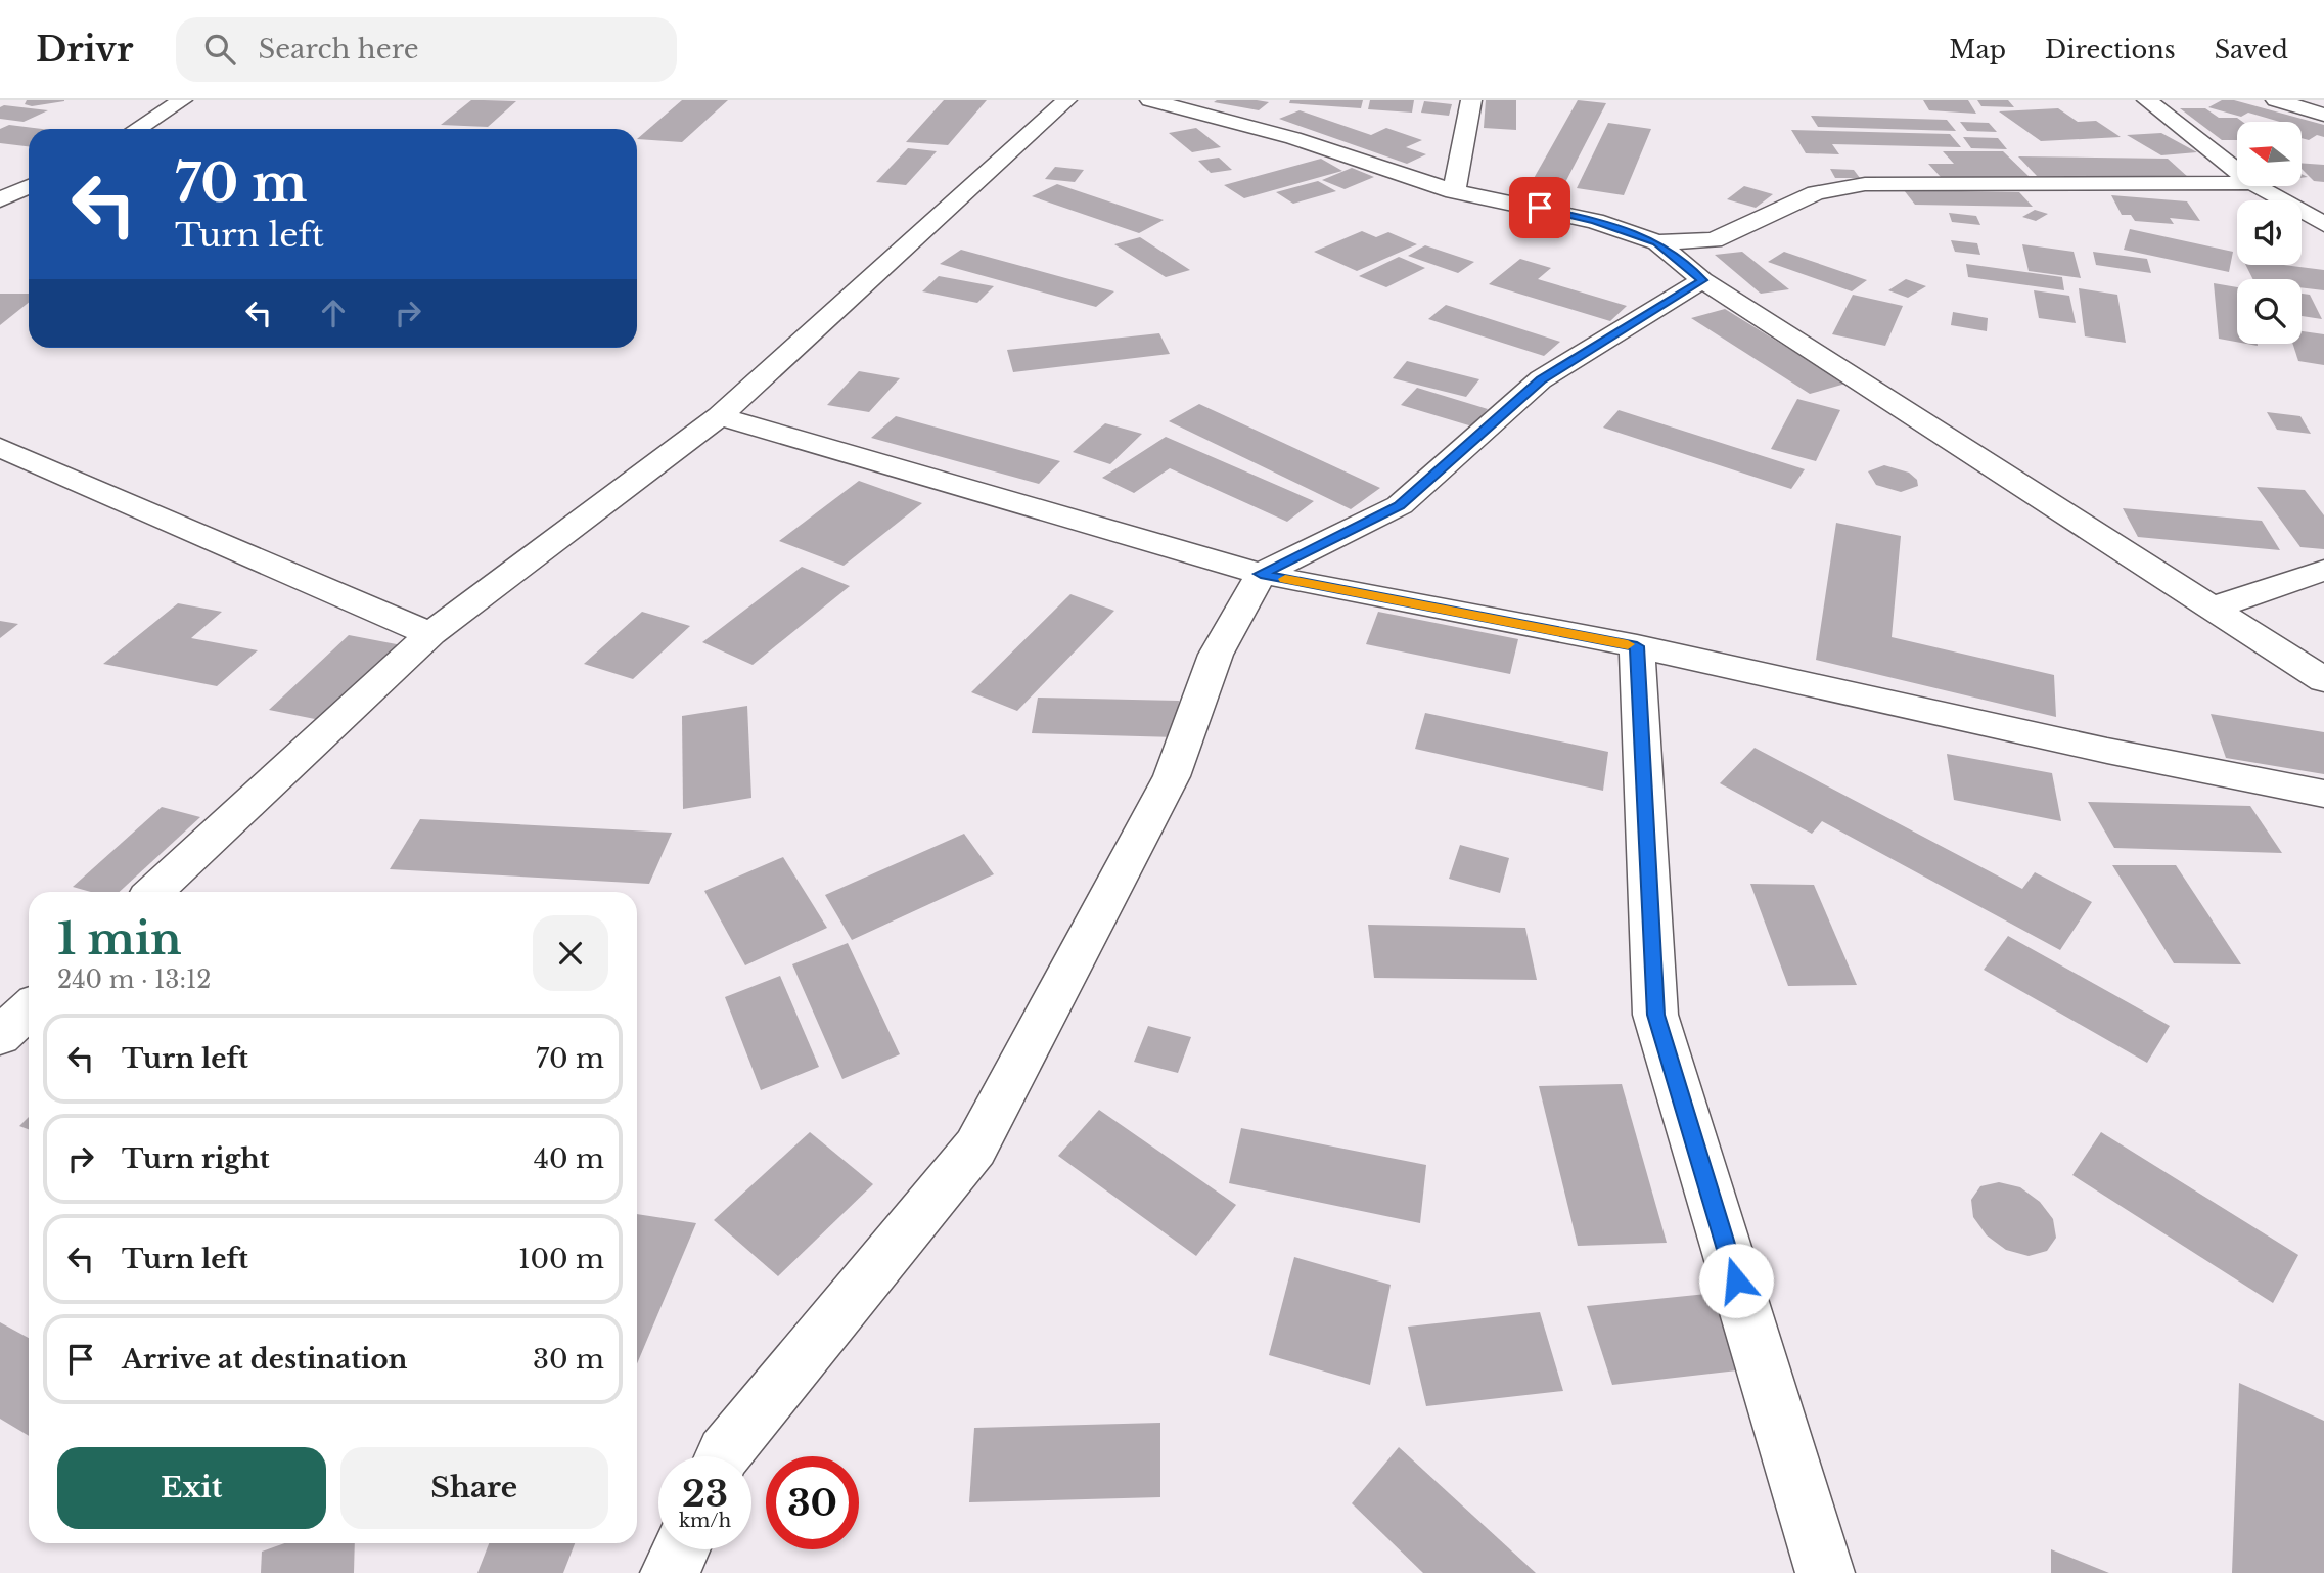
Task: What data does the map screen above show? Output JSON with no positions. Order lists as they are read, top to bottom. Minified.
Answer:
{"north":"left","page":{"header":"Drivr","search":"Search here","nav":["Map","Directions","Saved"],"turn":["70 m","Turn left"],"heading":["1 min","240 m · 13:12"],"list":[{"name":"Turn left","value":"70 m"},{"name":"Turn right","value":"40 m"},{"name":"Turn left","value":"100 m"},{"name":"Arrive at destination","value":"30 m"}],"buttons":["Exit","Share"],"speed":"23 km/h","limit":"30"}}
